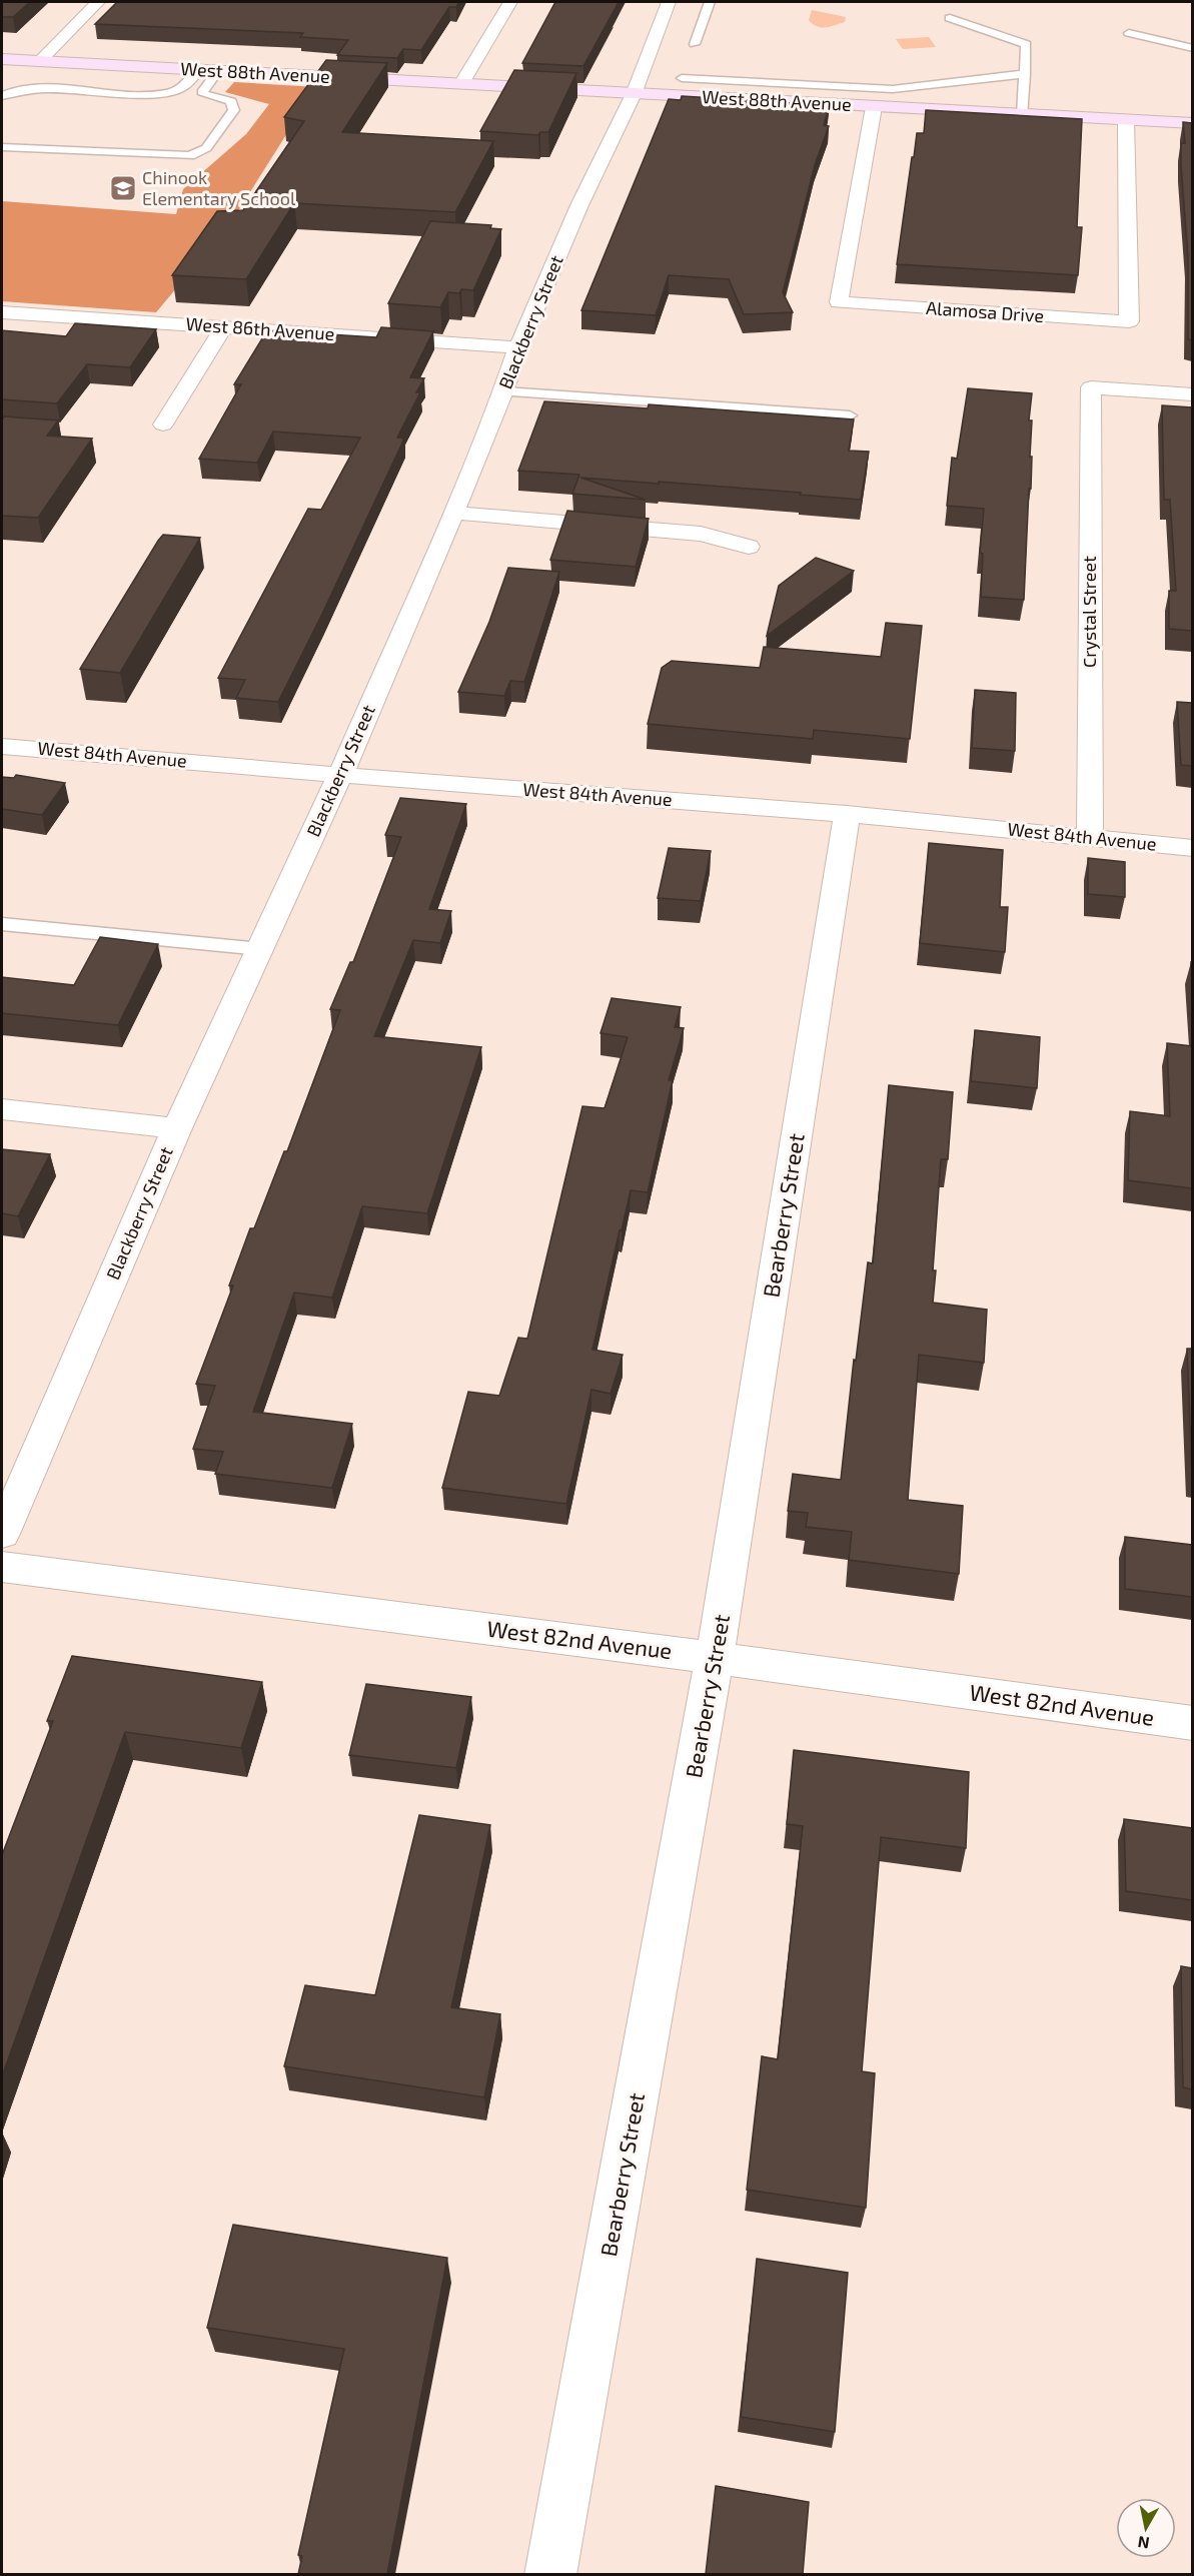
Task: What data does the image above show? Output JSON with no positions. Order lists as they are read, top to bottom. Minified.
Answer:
{"streets":{"street":["West 88th Avenue","Alamosa Drive","Blackberry Street","West 86th Avenue","Crystal Street","West 84th Avenue","Bearberry Street","West 82nd Avenue"]},"crossings":[["West 88th Avenue","Alamosa Drive"],["West 88th Avenue","Blackberry Street"],["Blackberry Street","West 86th Avenue"],["Blackberry Street","West 84th Avenue"],["Crystal Street","West 84th Avenue"],["West 84th Avenue","Bearberry Street"],["Bearberry Street","West 82nd Avenue"]],"places":{"school or university":["Chinook Elementary School"]},"north":"bottom"}
